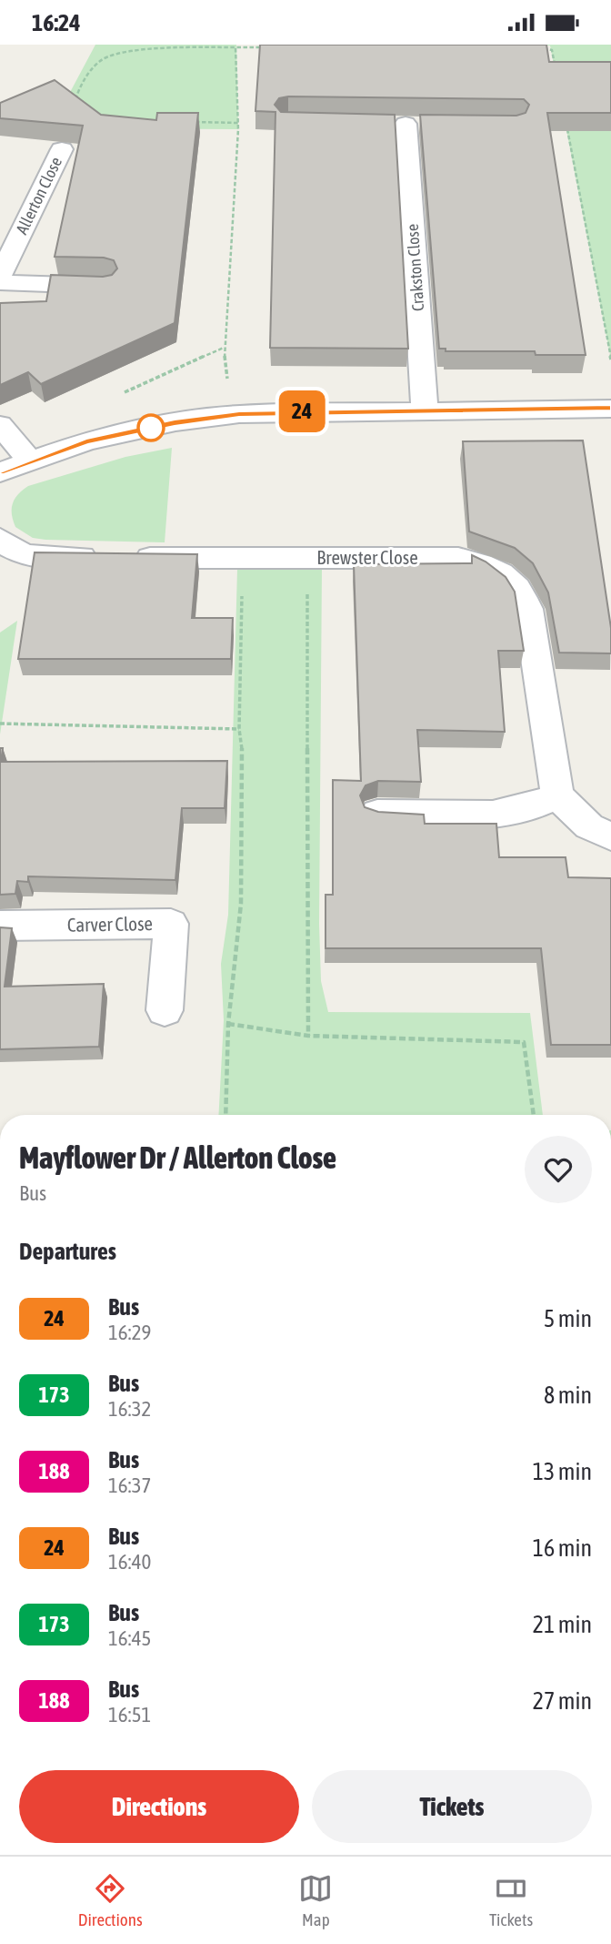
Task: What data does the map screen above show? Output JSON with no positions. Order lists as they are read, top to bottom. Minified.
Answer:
{"streets":{"street":["Allerton Close","Crakston Close","Brewster Close","Carver Close"]},"lines":["bus line 24"],"page":{"status":"16:24","on_map":"24","heading":[["Mayflower Dr / Allerton Close","Bus"],"Departures"],"list":[{"mark":"24","name":"Bus","note":"16:29","value":"5 min"},{"mark":"173","name":"Bus","note":"16:32","value":"8 min"},{"mark":"188","name":"Bus","note":"16:37","value":"13 min"},{"mark":"24","name":"Bus","note":"16:40","value":"16 min"},{"mark":"173","name":"Bus","note":"16:45","value":"21 min"},{"mark":"188","name":"Bus","note":"16:51","value":"27 min"}],"buttons":["Directions","Tickets"],"tabs":["Directions","Map","Tickets"]}}
